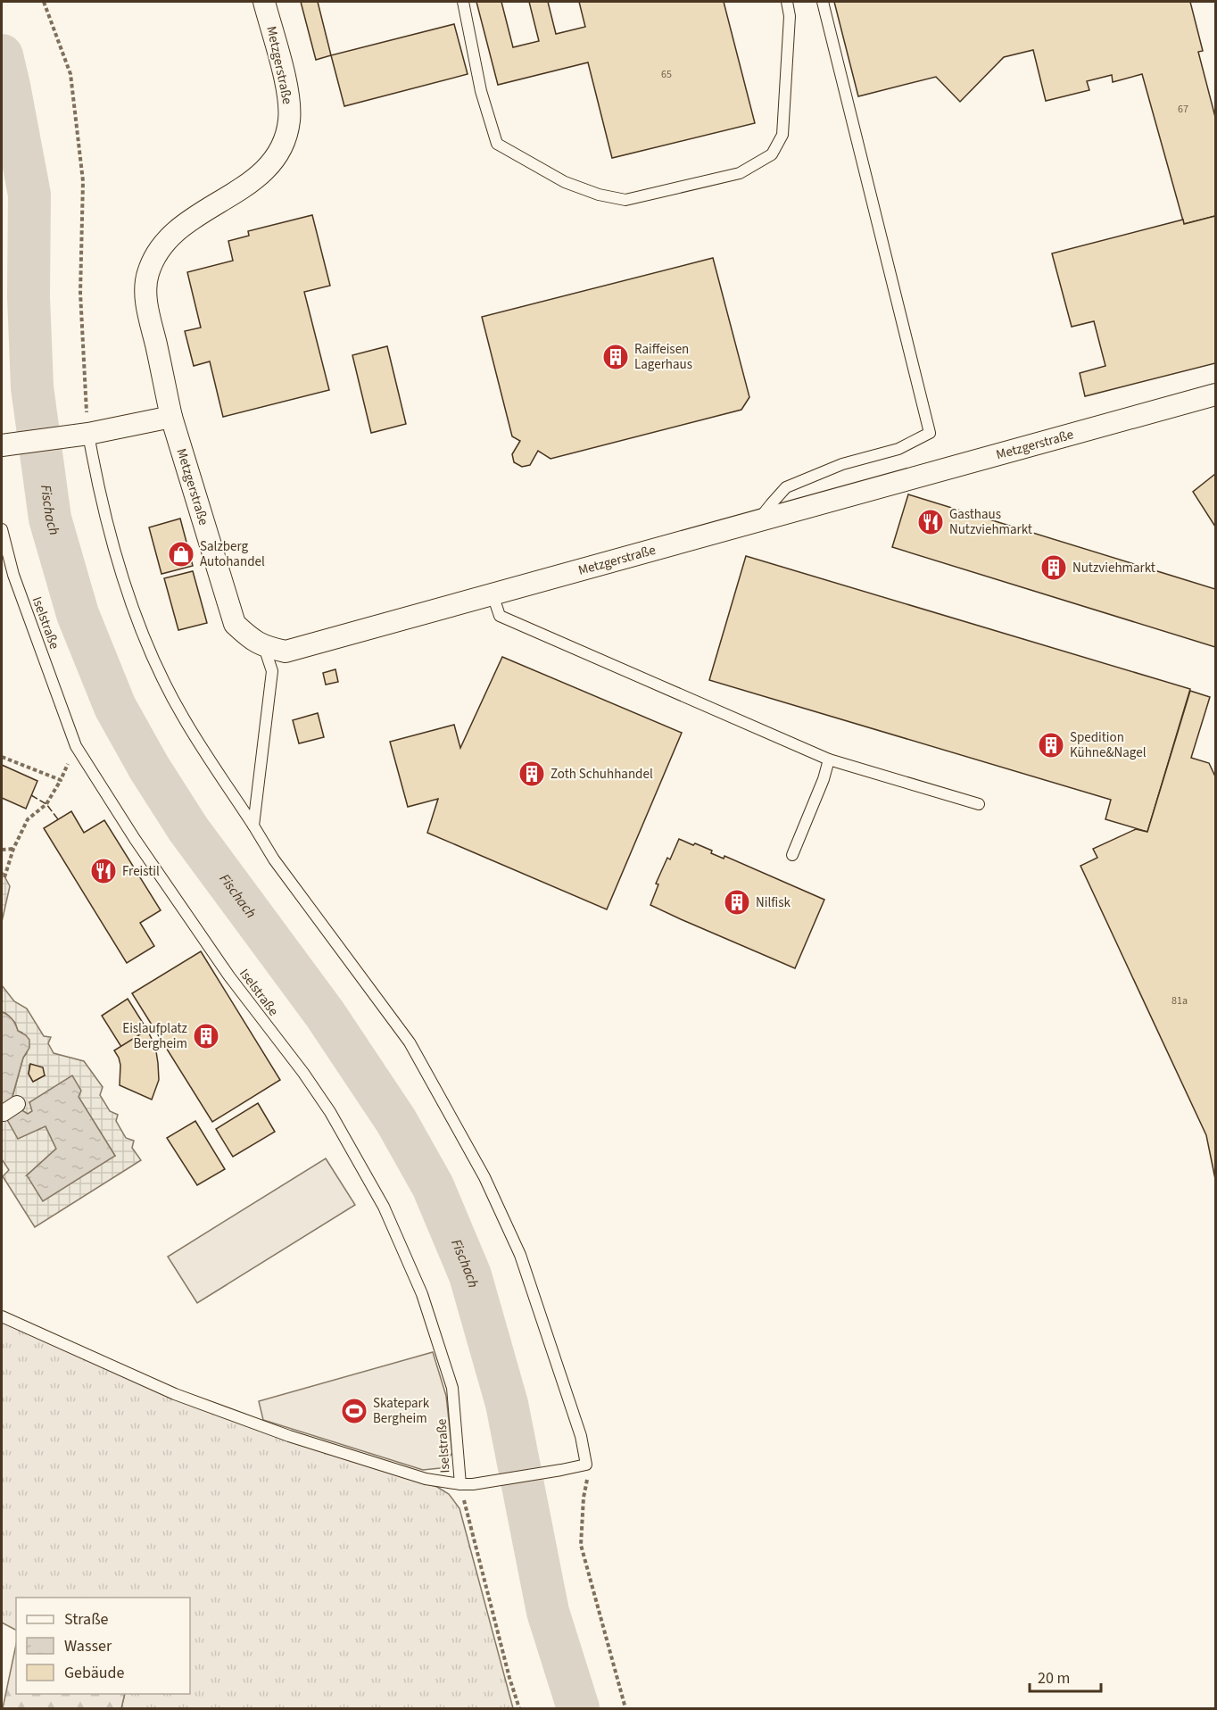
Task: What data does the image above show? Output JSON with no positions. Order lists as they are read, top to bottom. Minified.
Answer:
{"streets":{"street":["Metzgerstraße"],"lane":["Iselstraße"]},"water":["Fischach"],"places":{"building":["Raiffeisen Lagerhaus","Nutzviehmarkt","Spedition Kühne&Nagel","Zoth Schuhhandel","Nilfisk","Eislaufplatz Bergheim"],"restaurant":["Gasthaus Nutzviehmarkt","Freistil"],"shop":["Salzberg Autohandel"],"sports":["Skatepark Bergheim"]},"house_numbers":["65","67","81a"],"legend":["Straße","Wasser","Gebäude"],"scale_bar":"20 m"}
